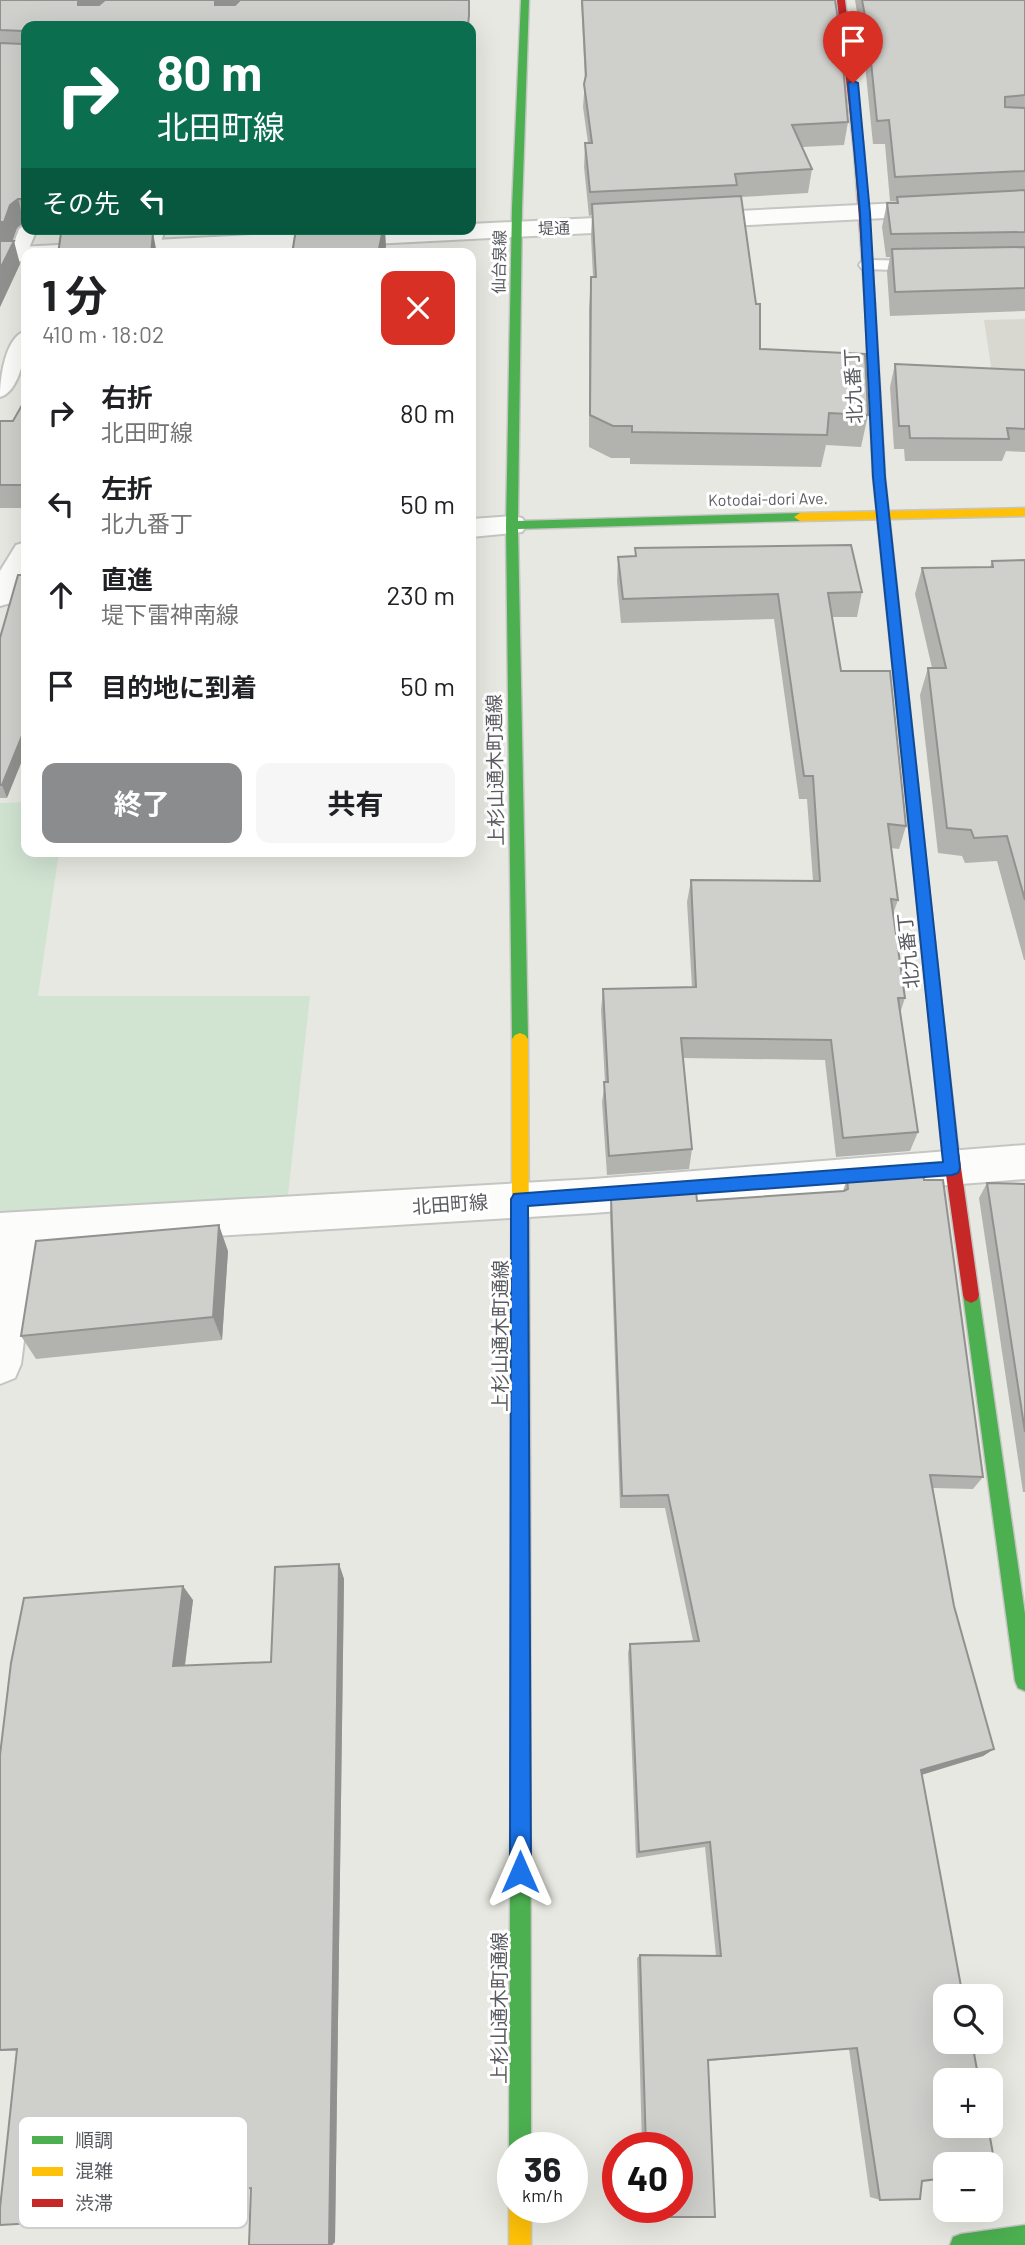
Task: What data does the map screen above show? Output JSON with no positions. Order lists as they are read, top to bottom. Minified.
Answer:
{"streets":{"street":["堤通","仙台泉線","北九番丁","Kotodai-dori Ave.","上杉山通木町通線","北田町線"]},"crossings":[["堤通","仙台泉線"],["堤通","北九番丁"],["仙台泉線","Kotodai-dori Ave."],["仙台泉線","上杉山通木町通線"],["北九番丁","Kotodai-dori Ave."],["北九番丁","北田町線"],["Kotodai-dori Ave.","上杉山通木町通線"],["上杉山通木町通線","北田町線"]],"legend":["順調","混雑","渋滞"],"page":{"turn":["80 m","北田町線"],"then":"その先","heading":["1 分","410 m · 18:02"],"list":[{"name":"右折","note":"北田町線","value":"80 m"},{"name":"左折","note":"北九番丁","value":"50 m"},{"name":"直進","note":"堤下雷神南線","value":"230 m"},{"name":"目的地に到着","value":"50 m"}],"buttons":["終了","共有"],"map_buttons":["+","−"],"speed":"36 km/h","limit":"40"}}
